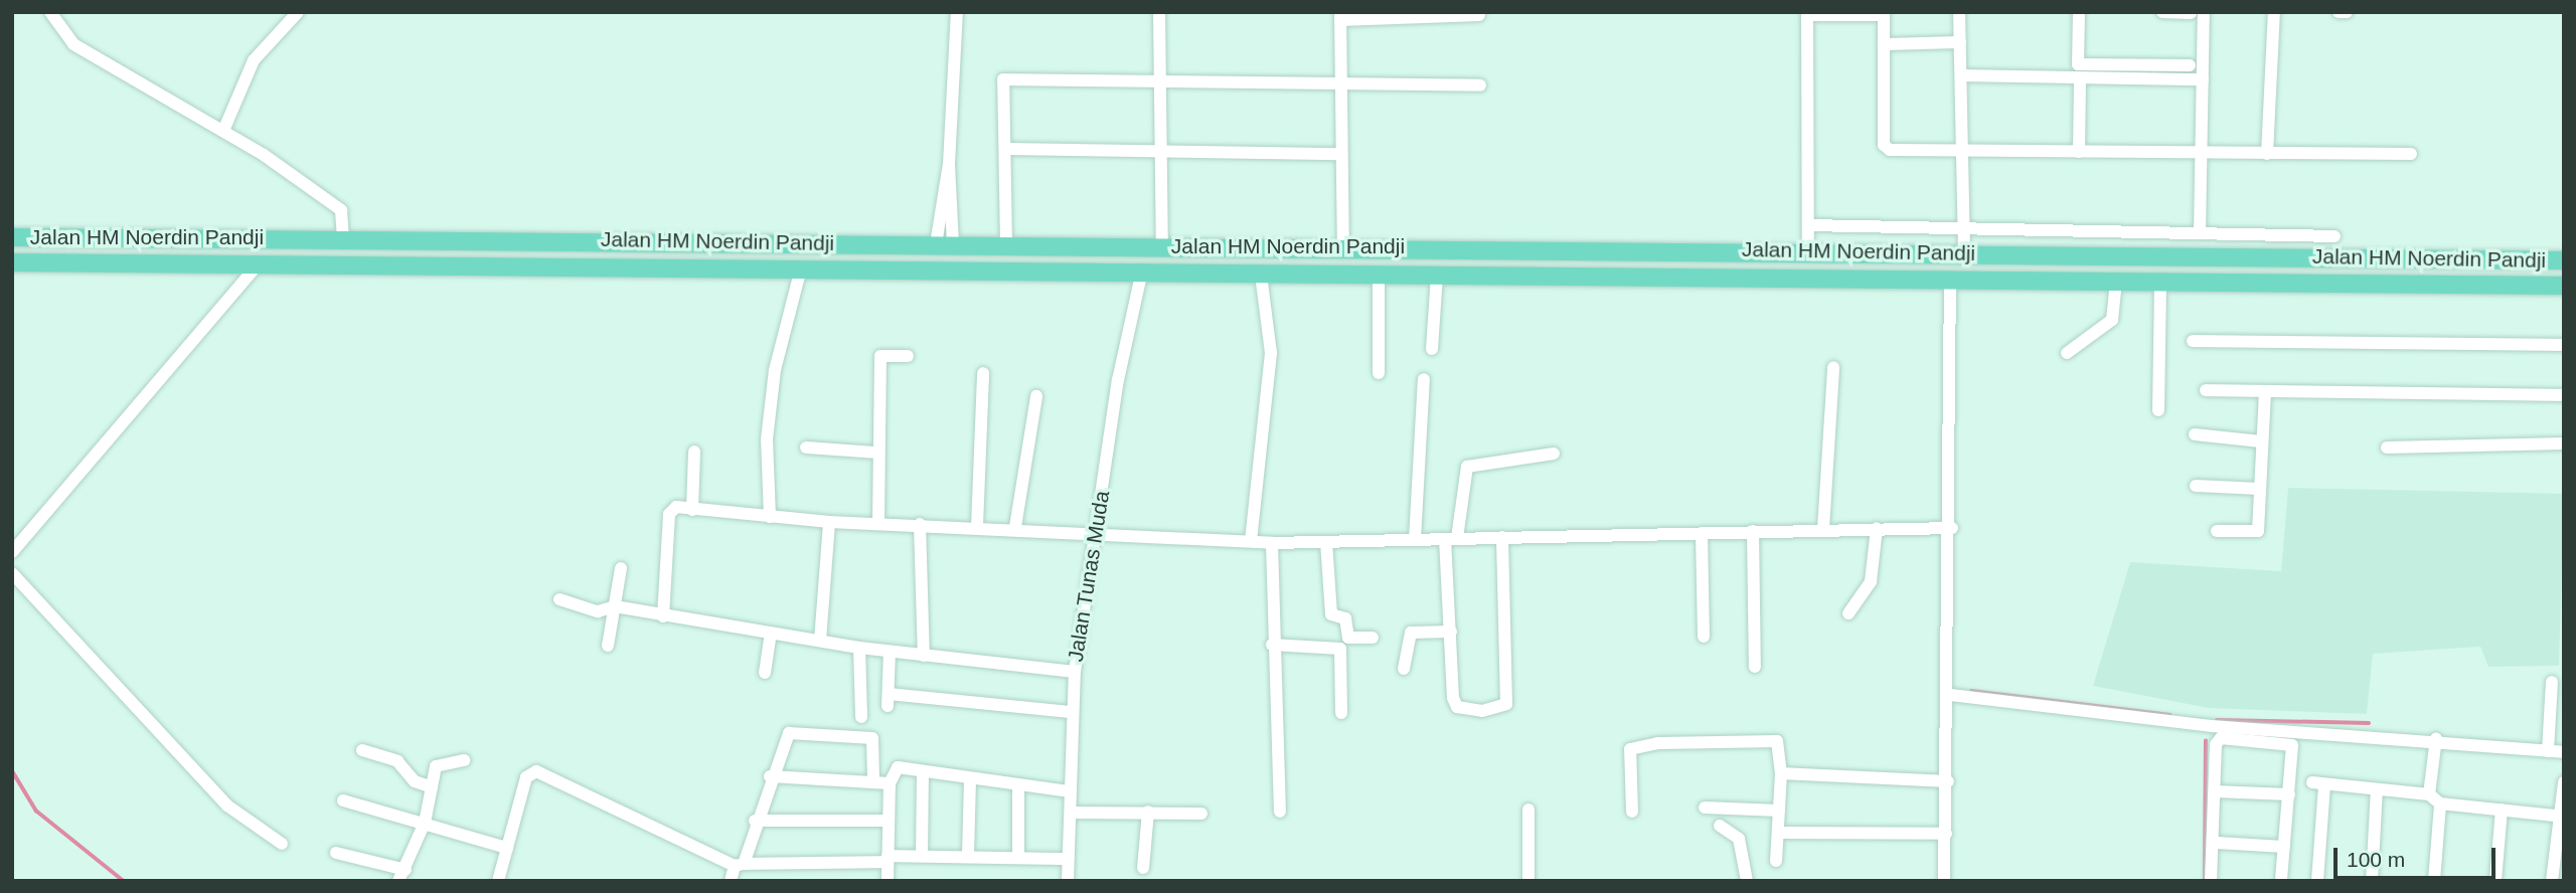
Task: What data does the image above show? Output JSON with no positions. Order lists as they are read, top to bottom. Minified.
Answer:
{"streets":{"main road":["Jalan HM Noerdin Pandji"],"street":["Jalan Tunas Muda"]},"crossings":[["Jalan HM Noerdin Pandji","Jalan Tunas Muda"]],"scale_bar":"100 m"}
